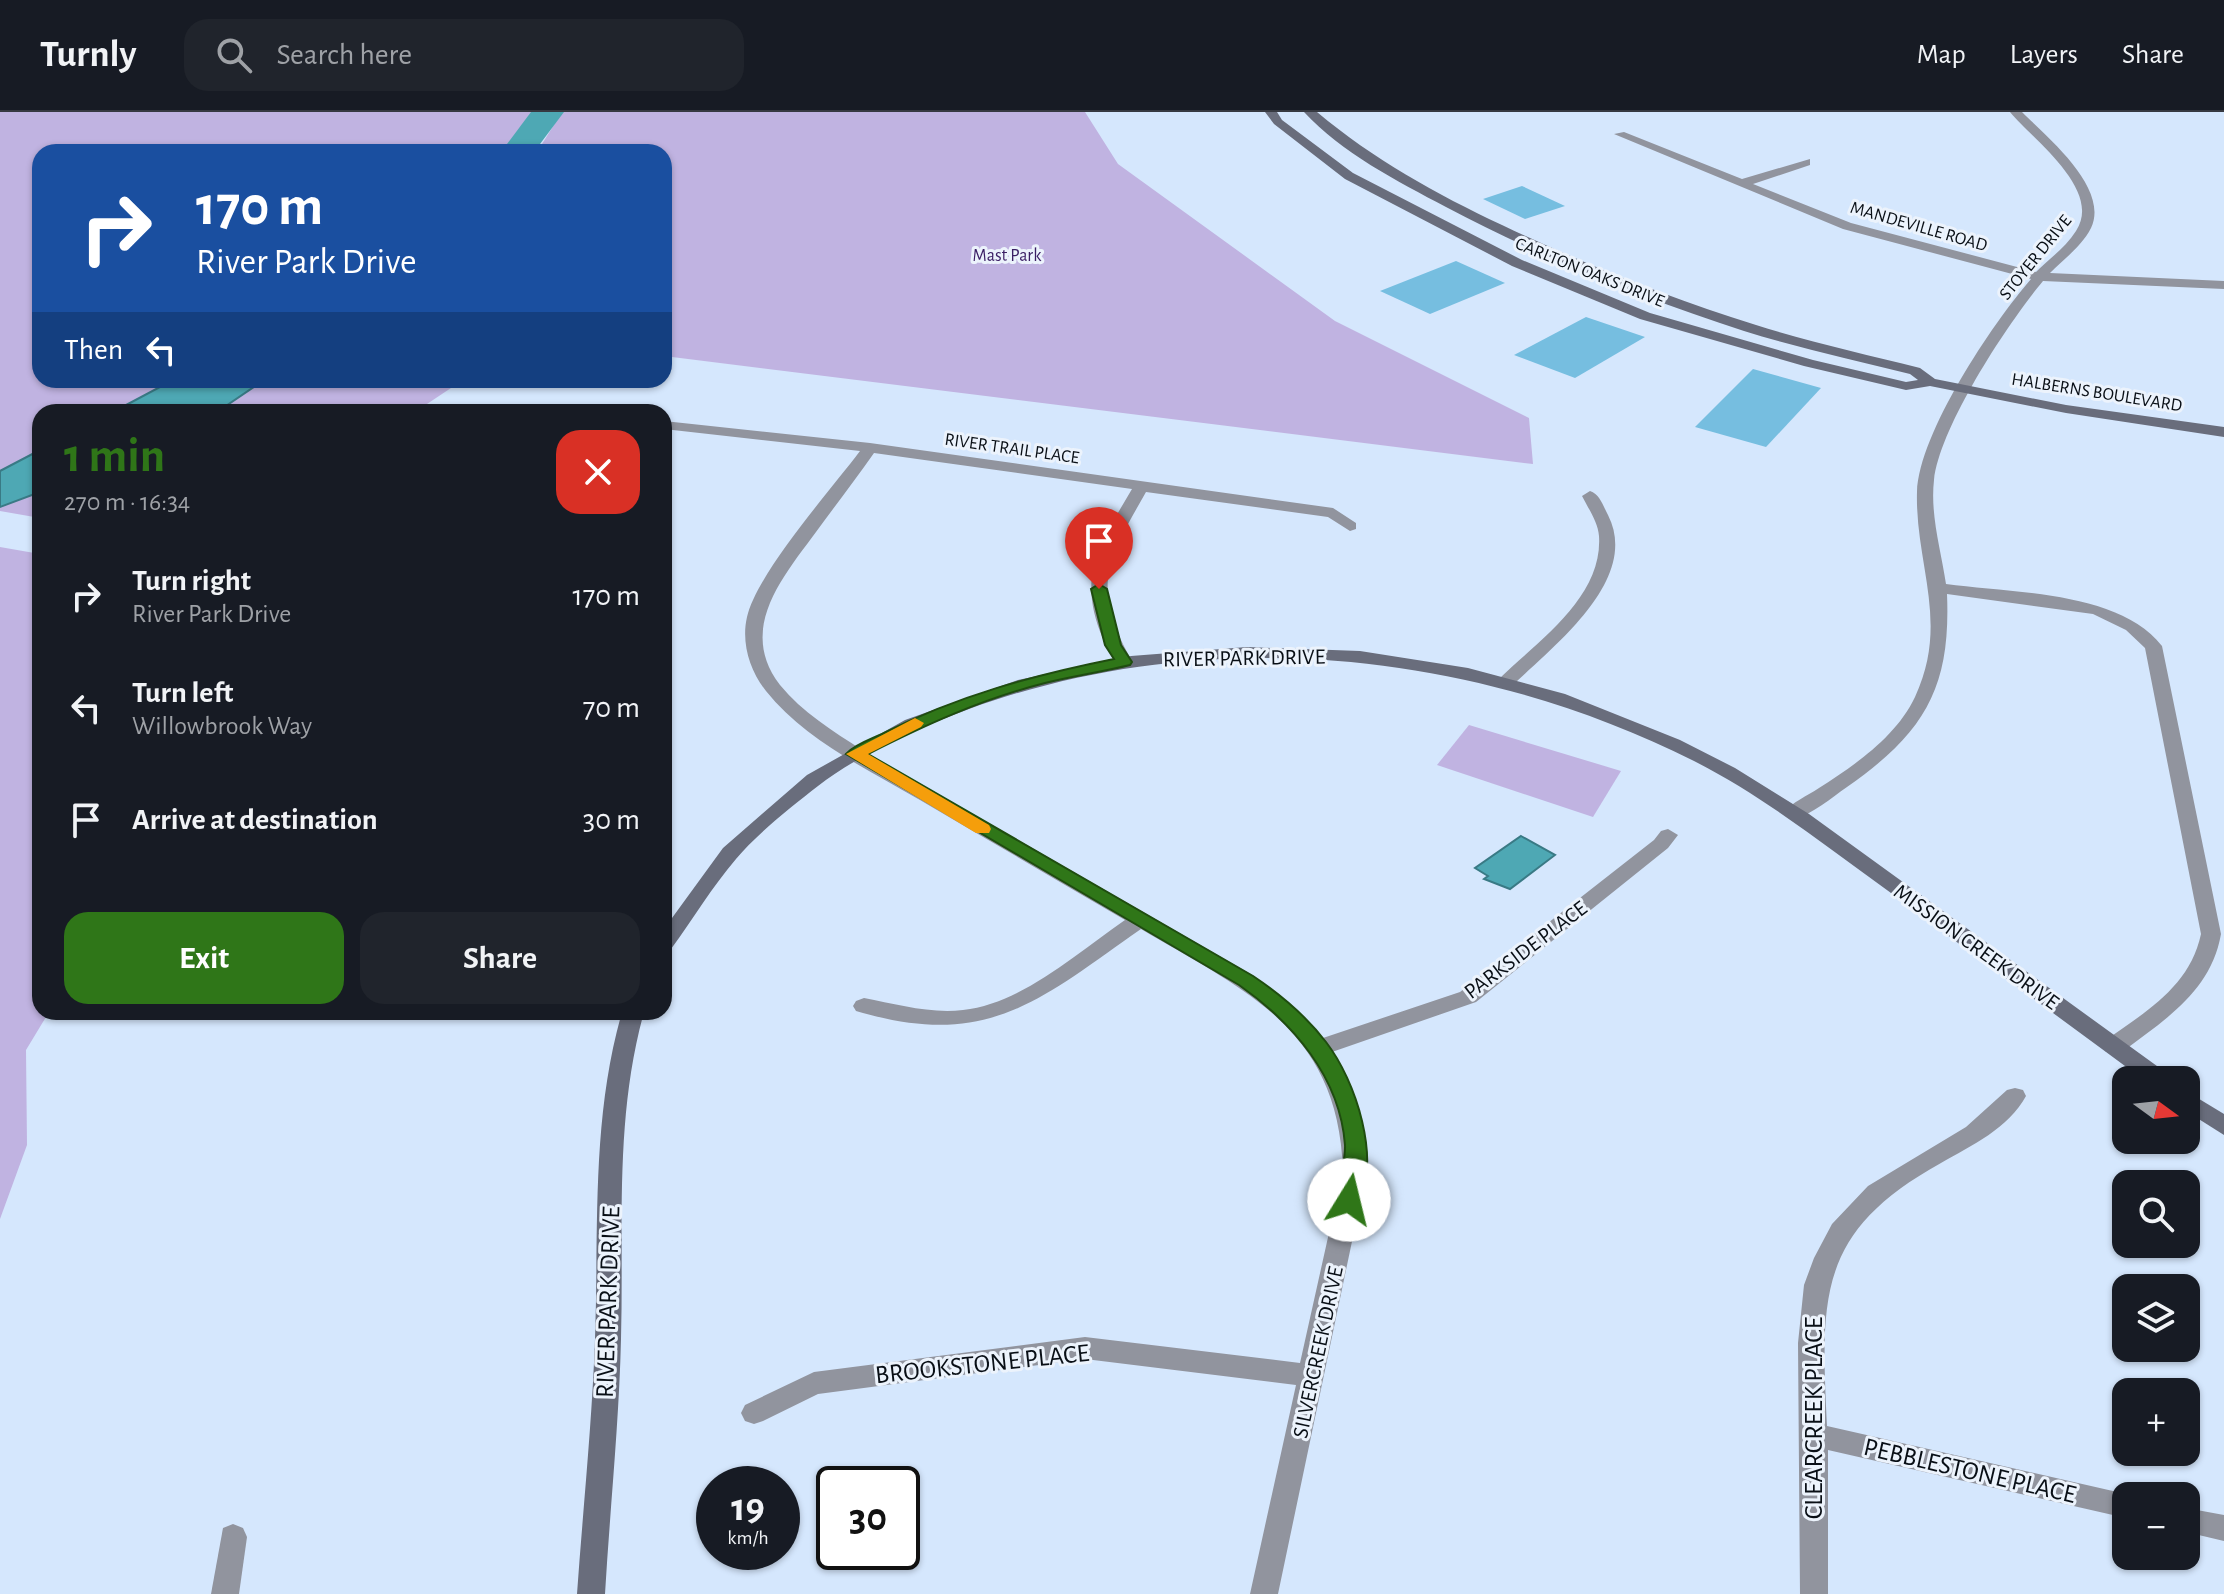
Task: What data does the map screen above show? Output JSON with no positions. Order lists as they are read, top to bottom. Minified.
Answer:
{"streets":{"main road":["CARLTON OAKS DRIVE","HALBERNS BOULEVARD","RIVER PARK DRIVE","MISSION CREEK DRIVE"],"street":["MANDEVILLE ROAD","STOYER DRIVE","RIVER TRAIL PLACE","PARKSIDE PLACE","SILVERCREEK DRIVE","BROOKSTONE PLACE","CLEARCREEK PLACE","PEBBLESTONE PLACE"]},"crossings":[["MANDEVILLE ROAD","STOYER DRIVE"],["STOYER DRIVE","CARLTON OAKS DRIVE"],["STOYER DRIVE","HALBERNS BOULEVARD"],["STOYER DRIVE","RIVER PARK DRIVE"],["STOYER DRIVE","MISSION CREEK DRIVE"],["CARLTON OAKS DRIVE","HALBERNS BOULEVARD"],["RIVER TRAIL PLACE","SILVERCREEK DRIVE"],["RIVER PARK DRIVE","MISSION CREEK DRIVE"],["RIVER PARK DRIVE","SILVERCREEK DRIVE"],["PARKSIDE PLACE","SILVERCREEK DRIVE"],["SILVERCREEK DRIVE","BROOKSTONE PLACE"],["CLEARCREEK PLACE","PEBBLESTONE PLACE"]],"parks":["Mast Park"],"north":"right","page":{"header":"Turnly","search":"Search here","nav":["Map","Layers","Share"],"turn":["170 m","River Park Drive"],"then":"Then","heading":["1 min","270 m · 16:34"],"list":[{"name":"Turn right","note":"River Park Drive","value":"170 m"},{"name":"Turn left","note":"Willowbrook Way","value":"70 m"},{"name":"Arrive at destination","value":"30 m"}],"buttons":["Exit","Share"],"map_buttons":["+","−"],"speed":"19 km/h","limit":"30"}}
